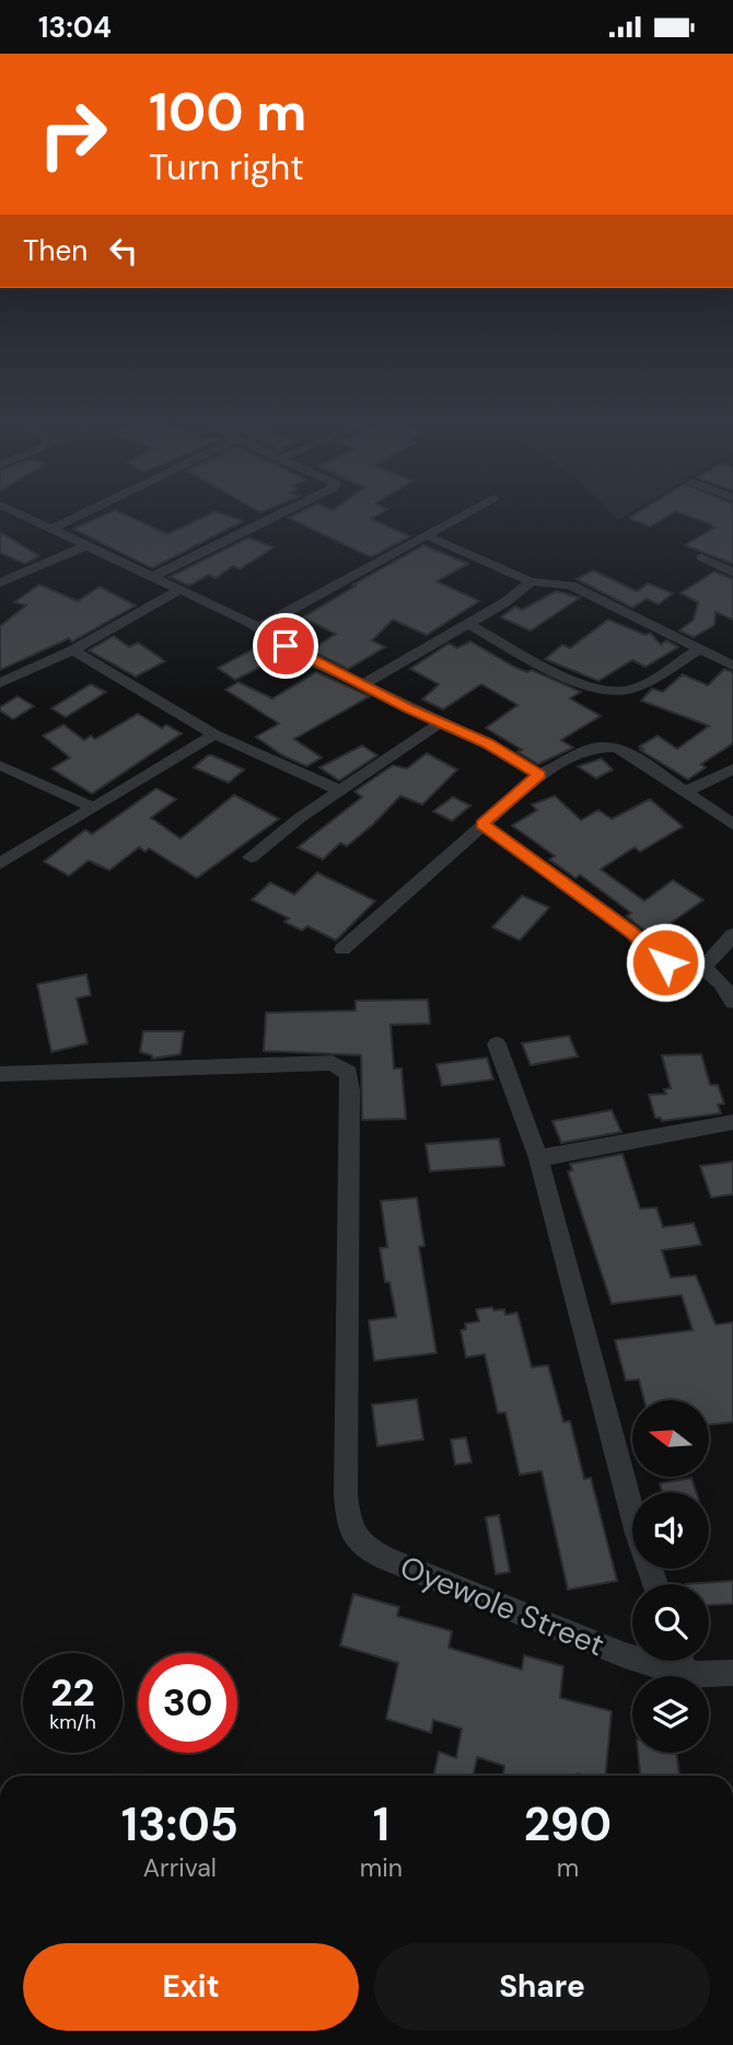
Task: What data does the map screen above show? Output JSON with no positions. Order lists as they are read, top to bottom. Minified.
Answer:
{"streets":{"street":["Oyewole Street"]},"north":"left","page":{"status":"13:04","turn":["100 m","Turn right"],"then":"Then","speed":"22 km/h","limit":"30","eta":["13:05","Arrival","1","min","290","m"],"buttons":["Exit","Share"]}}
